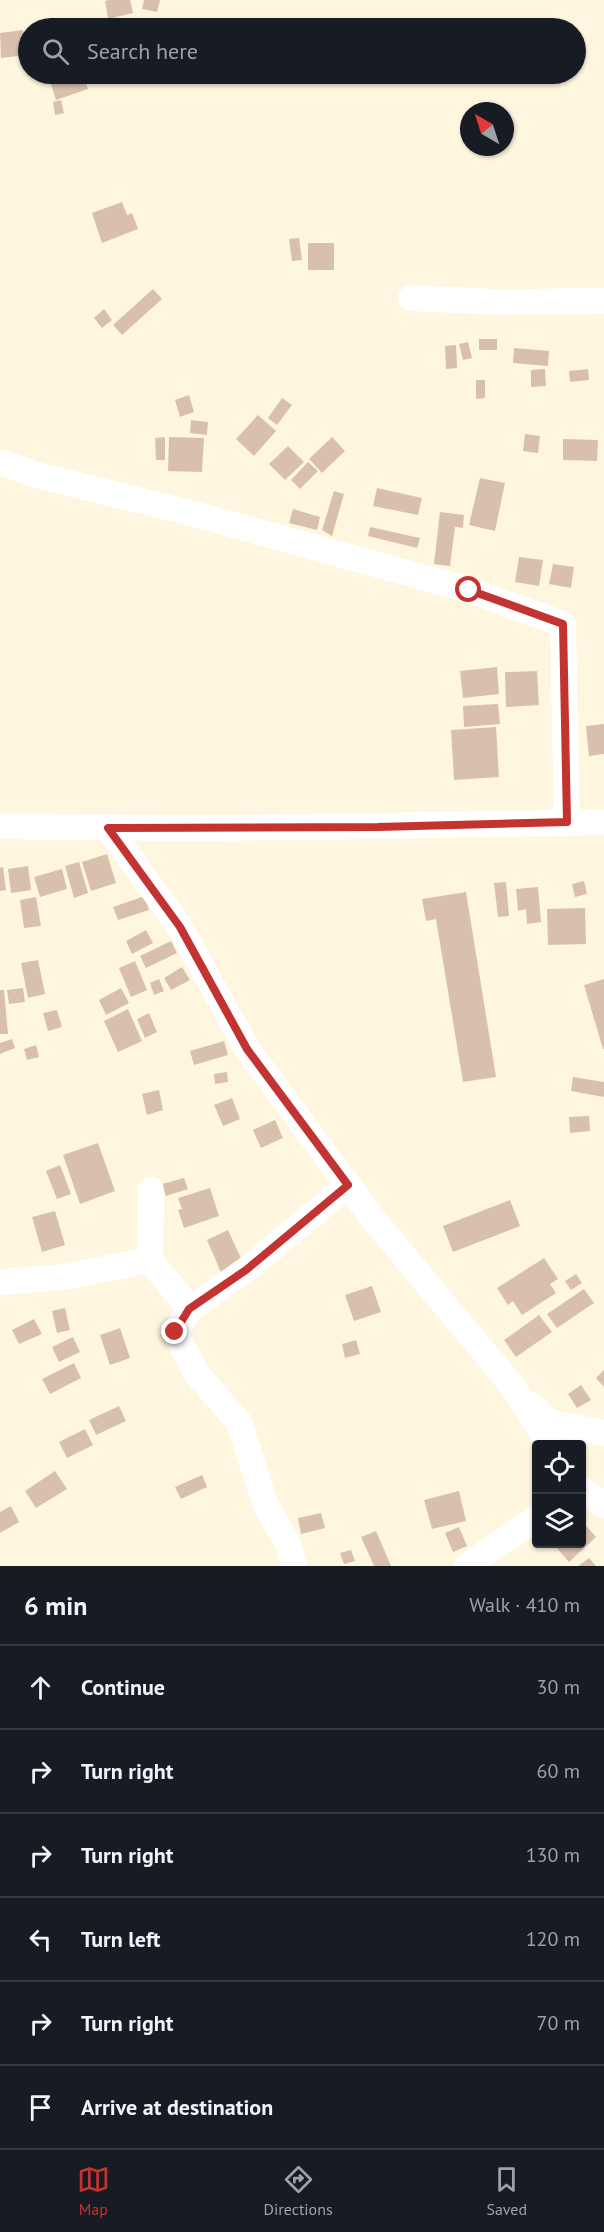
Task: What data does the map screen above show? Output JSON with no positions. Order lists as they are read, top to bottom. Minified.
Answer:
{"north":"top left","page":{"search":"Search here","heading":["6 min","Walk · 410 m"],"list":[["Continue","30 m"],["Turn right","60 m"],["Turn right","130 m"],["Turn left","120 m"],["Turn right","70 m"],"Arrive at destination"],"nav":["Map","Directions","Saved"]}}
